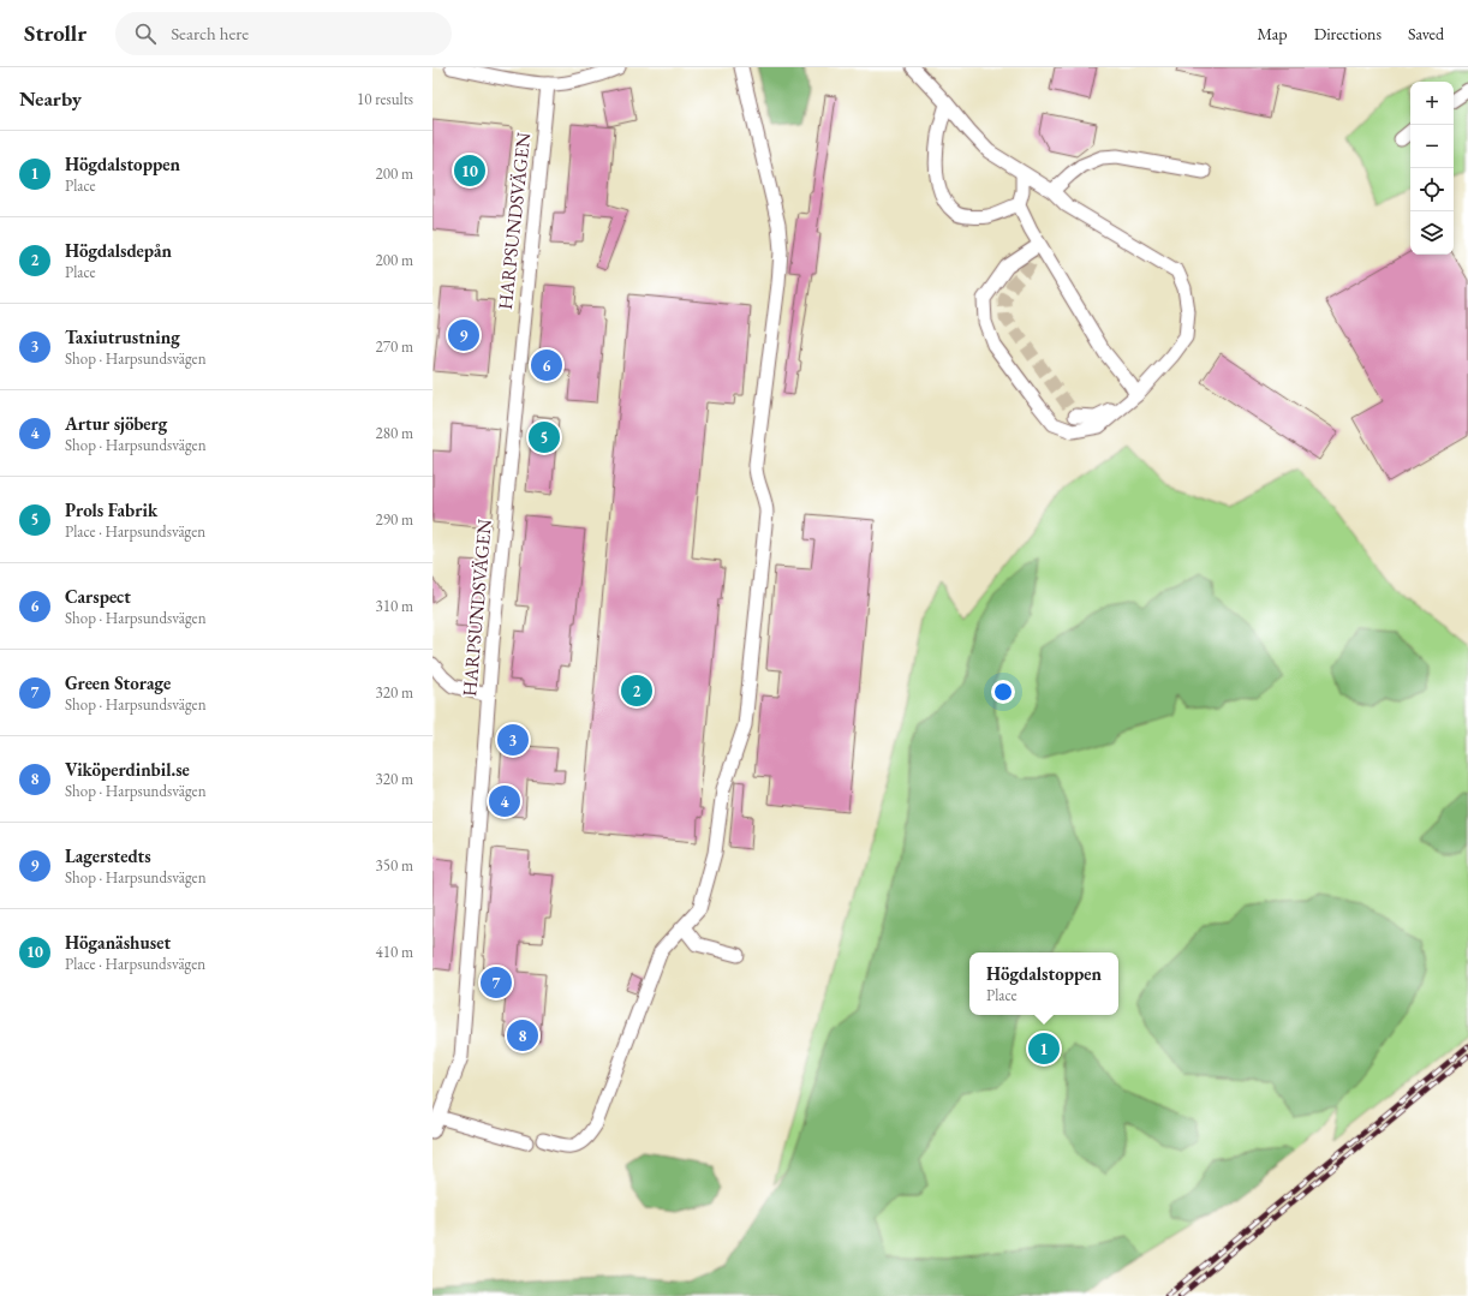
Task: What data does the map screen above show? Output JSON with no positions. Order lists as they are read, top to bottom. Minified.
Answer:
{"streets":{"street":["HARPSUNDSVÄGEN"]},"page":{"header":"Strollr","search":"Search here","nav":["Map","Directions","Saved"],"heading":["Nearby","10 results"],"map_buttons":["+","−"],"list":[{"mark":"1","name":"Högdalstoppen","note":"Place","value":"200 m"},{"mark":"2","name":"Högdalsdepån","note":"Place","value":"200 m"},{"mark":"3","name":"Taxiutrustning","note":"Shop · Harpsundsvägen","value":"270 m"},{"mark":"4","name":"Artur sjöberg","note":"Shop · Harpsundsvägen","value":"280 m"},{"mark":"5","name":"Prols Fabrik","note":"Place · Harpsundsvägen","value":"290 m"},{"mark":"6","name":"Carspect","note":"Shop · Harpsundsvägen","value":"310 m"},{"mark":"7","name":"Green Storage","note":"Shop · Harpsundsvägen","value":"320 m"},{"mark":"8","name":"Viköperdinbil.se","note":"Shop · Harpsundsvägen","value":"320 m"},{"mark":"9","name":"Lagerstedts","note":"Shop · Harpsundsvägen","value":"350 m"},{"mark":"10","name":"Höganäshuset","note":"Place · Harpsundsvägen","value":"410 m"}],"pins":["10","9","6","5","2","3","4","7","8","1"],"popup":["Högdalstoppen","Place"]}}
